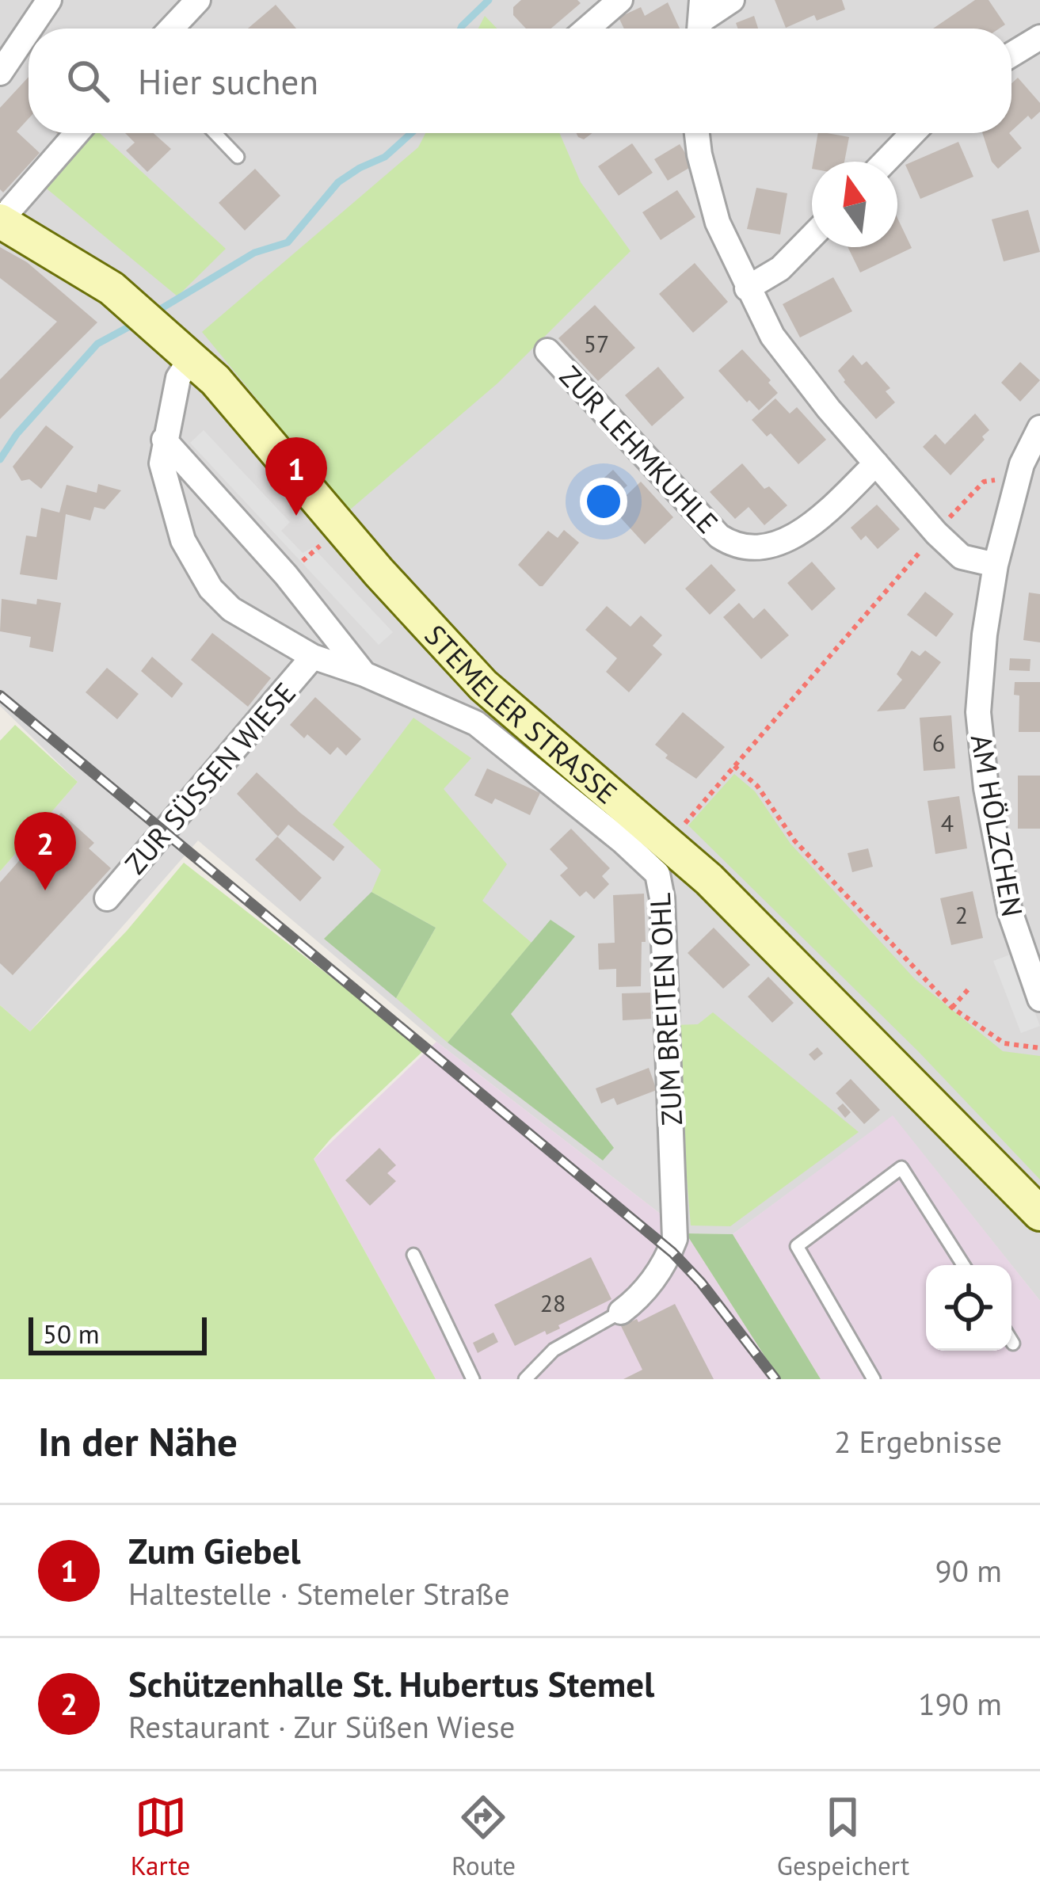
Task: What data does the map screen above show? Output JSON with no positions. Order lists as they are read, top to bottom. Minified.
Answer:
{"streets":{"main road":["STEMELER STRASSE"],"street":["ZUR LEHMKUHLE","ZUR SÜSSEN WIESE","AM HÖLZCHEN","ZUM BREITEN OHL"]},"crossings":[["STEMELER STRASSE","ZUM BREITEN OHL"],["ZUR SÜSSEN WIESE","ZUM BREITEN OHL"]],"house_numbers":["57","6","4","2","28"],"scale_bar":"50 m","north":"top","page":{"search":"Hier suchen","pins":["1","2"],"scale":"50 m","heading":["In der Nähe","2 Ergebnisse"],"list":[{"mark":"1","name":"Zum Giebel","note":"Haltestelle · Stemeler Straße","value":"90 m"},{"mark":"2","name":"Schützenhalle St. Hubertus Stemel","note":"Restaurant · Zur Süßen Wiese","value":"190 m"}],"nav":["Karte","Route","Gespeichert"]}}
